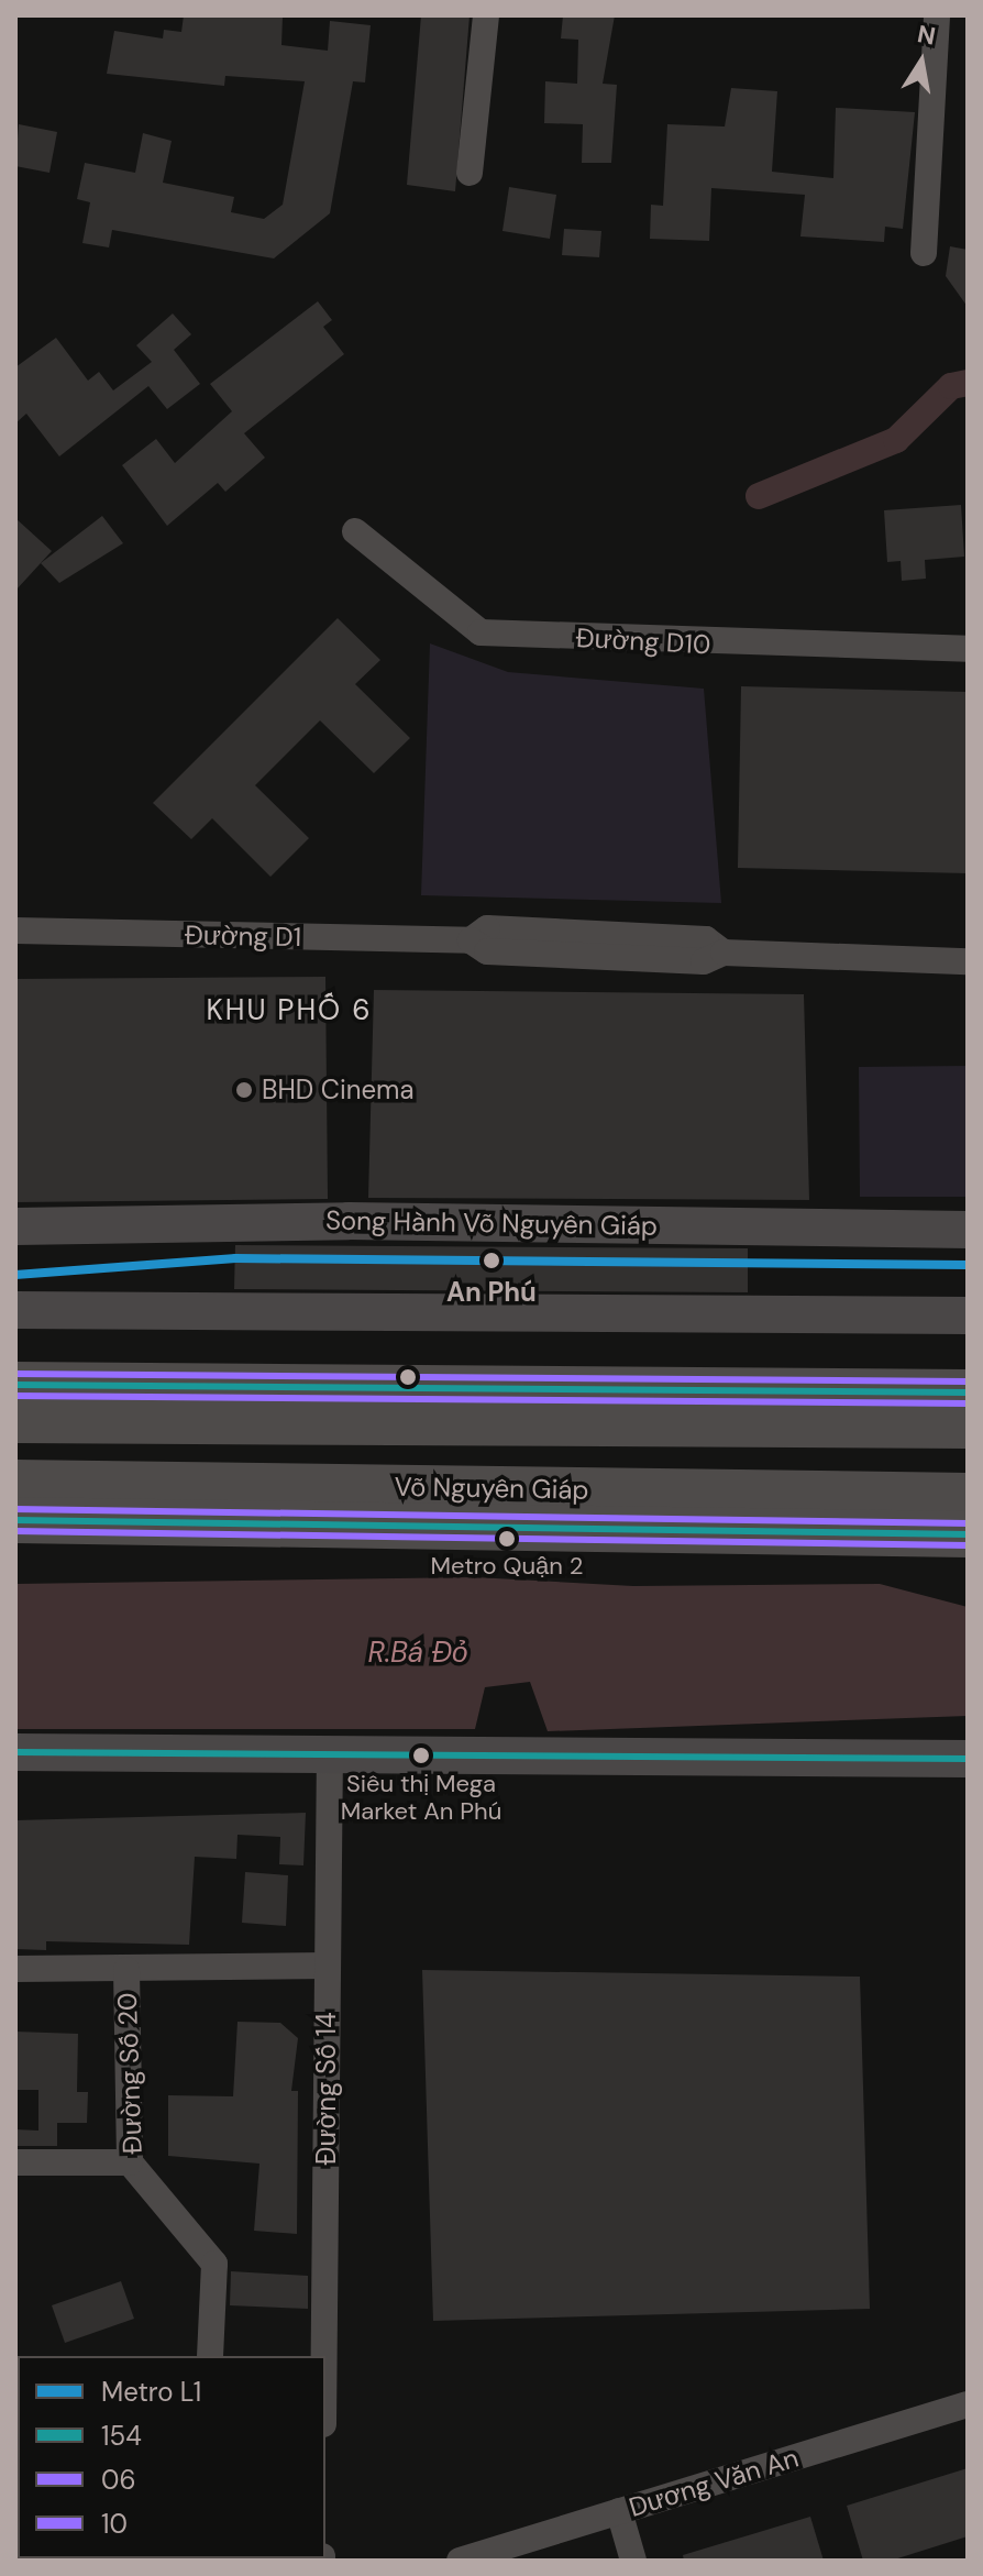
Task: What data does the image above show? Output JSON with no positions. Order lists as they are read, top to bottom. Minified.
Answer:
{"streets":{"highway":["Võ Nguyên Giáp"],"main road":["Song Hành Võ Nguyên Giáp"],"street":["Đường D10","Đường D1","Đường Số 20","Đường Số 14","Dương Văn An"]},"districts":["KHU PHỐ 6"],"water":["R.Bá Đỏ"],"places":["BHD Cinema","An Phú","Metro Quận 2","Siêu thị Mega Market An Phú"],"lines":["metro line L1","transit line 10","transit line 154","transit line 06"],"legend":["Metro L1","154","06","10"],"north":"top"}
